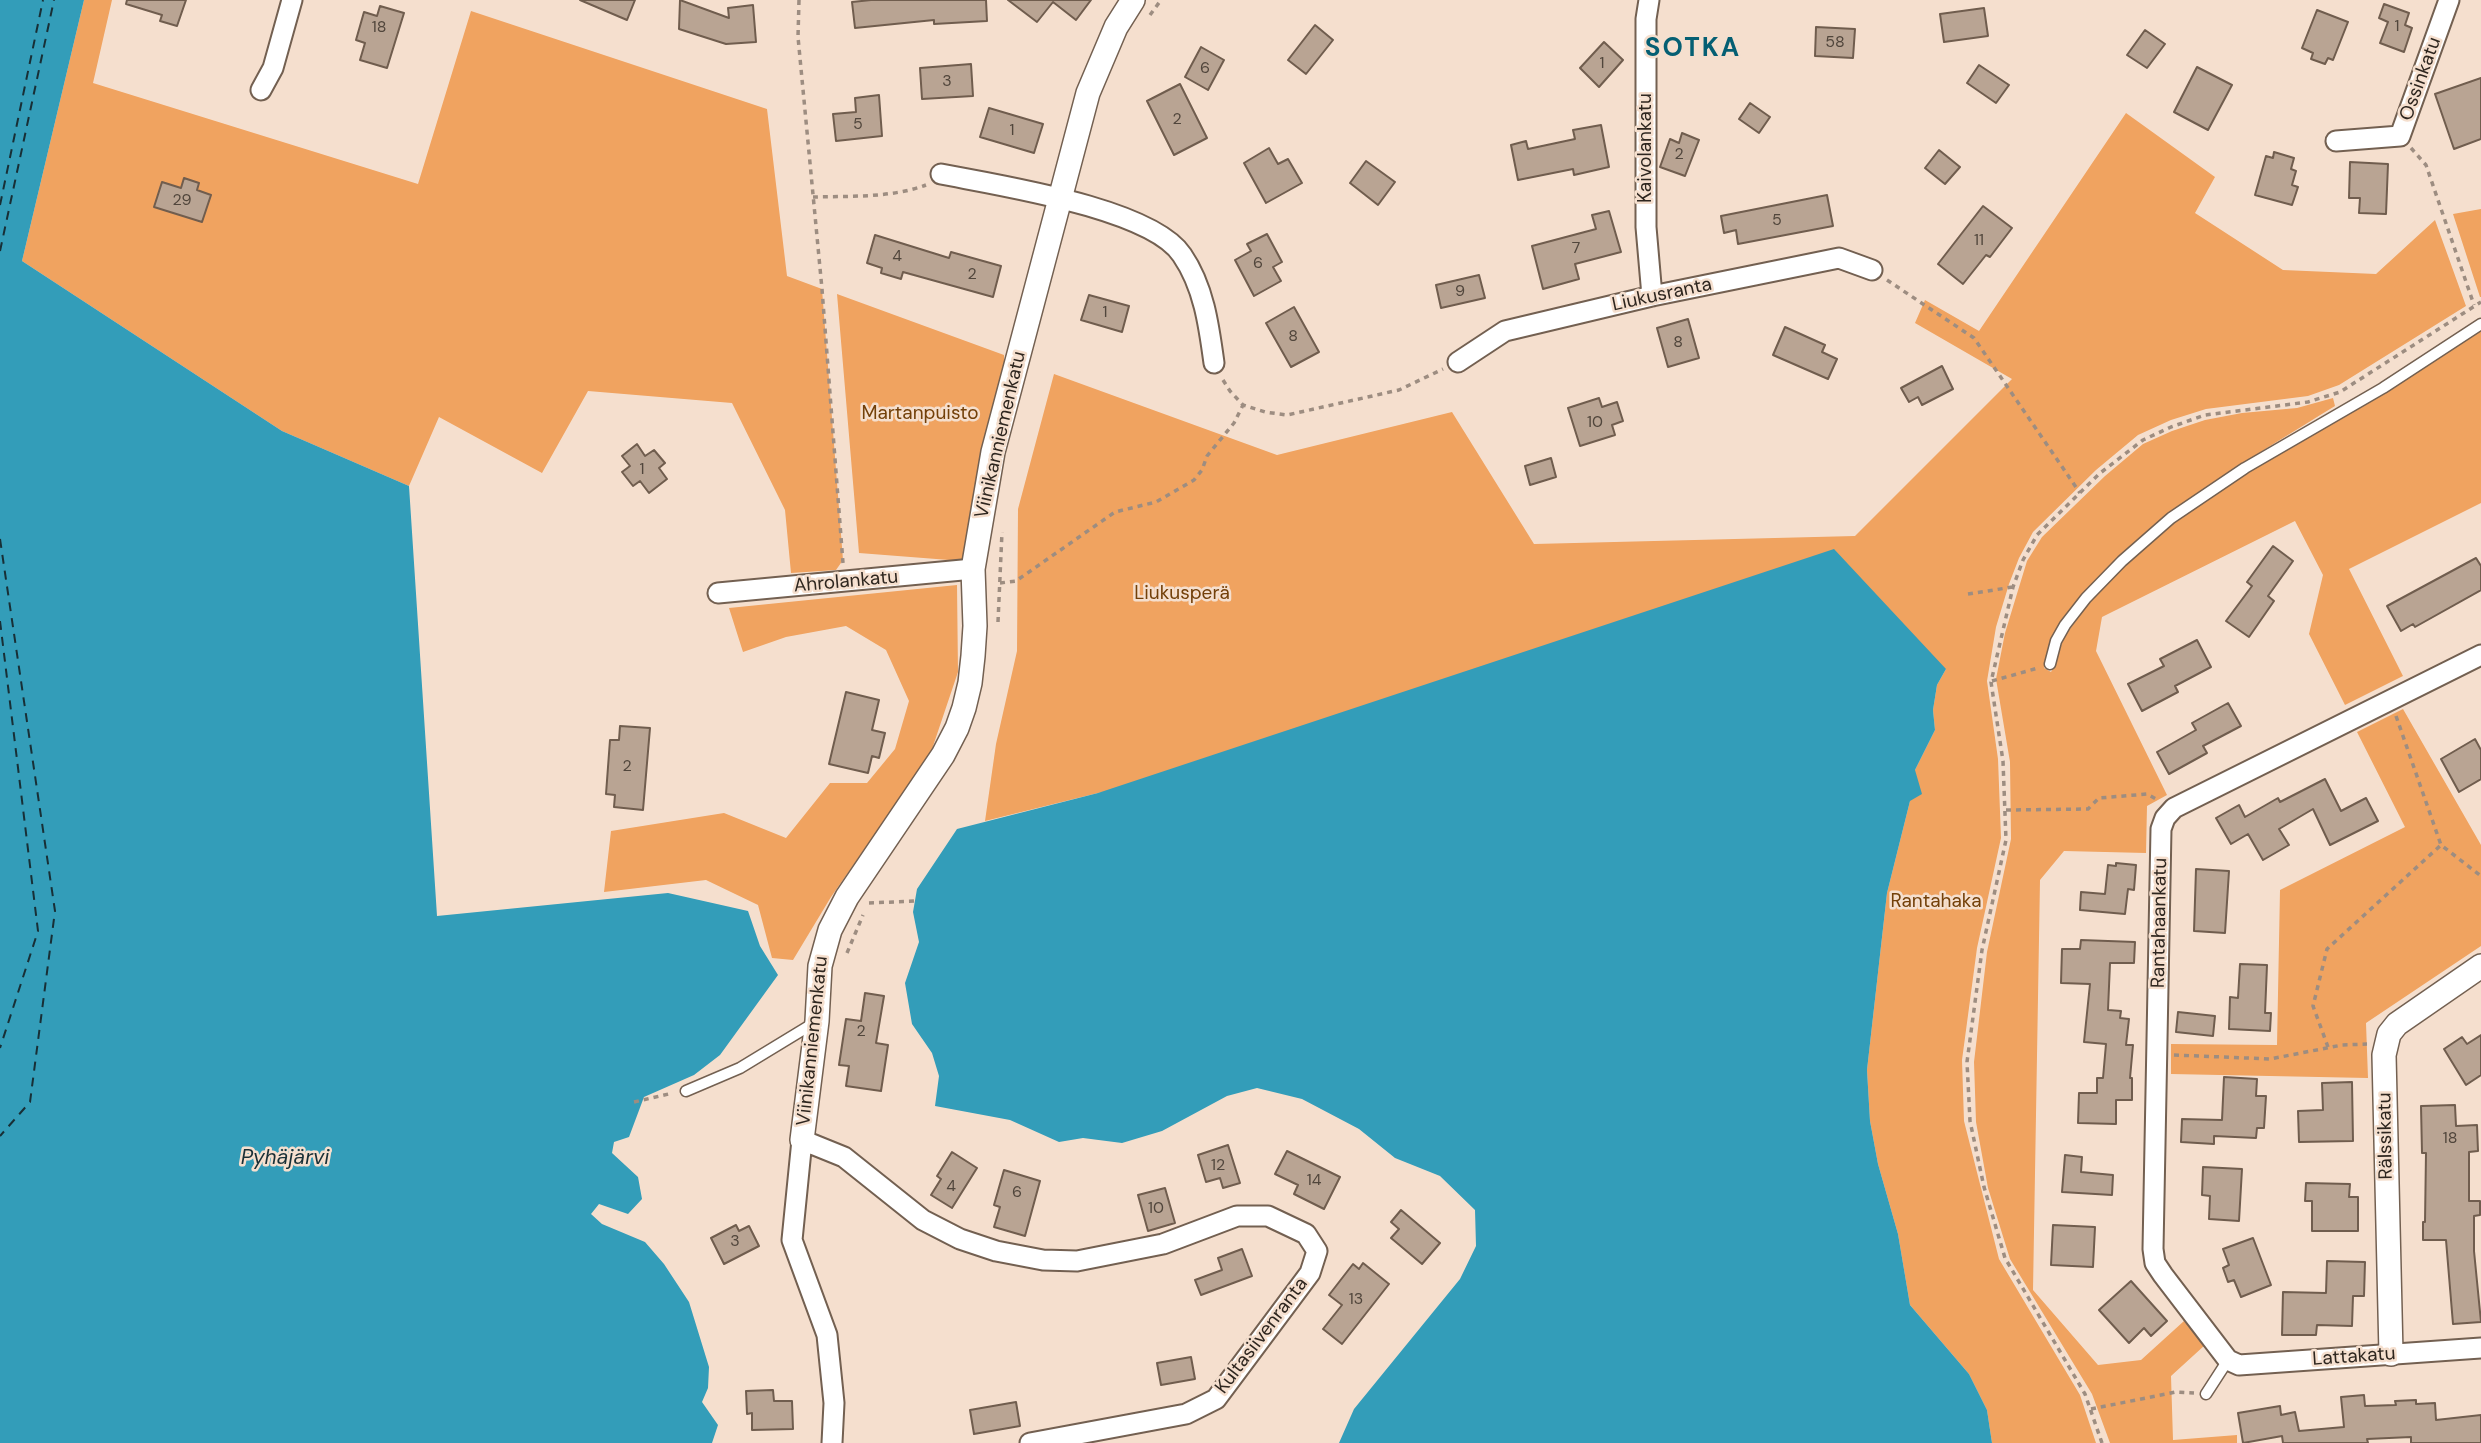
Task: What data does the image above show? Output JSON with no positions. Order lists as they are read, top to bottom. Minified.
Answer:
{"streets":{"street":["Ossinkatu","Kaivolankatu","Liukusranta","Viinikanniemenkatu","Ahrolankatu","Rantahaankatu","Rälssikatu","Kultasiivenranta","Lattakatu"]},"crossings":[["Kaivolankatu","Liukusranta"],["Viinikanniemenkatu","Ahrolankatu"],["Viinikanniemenkatu","Kultasiivenranta"],["Rantahaankatu","Lattakatu"],["Rälssikatu","Lattakatu"]],"districts":["SOTKA"],"water":["Pyhäjärvi"],"parks":["Martanpuisto","Liukusperä","Rantahaka"],"house_numbers":["1","18","58","1","6","3","2","5","1","2","29","5","11","7","4","6","2","9","1","8","8","10","1","2","2","18","12","14","4","6","10","3","13"]}
